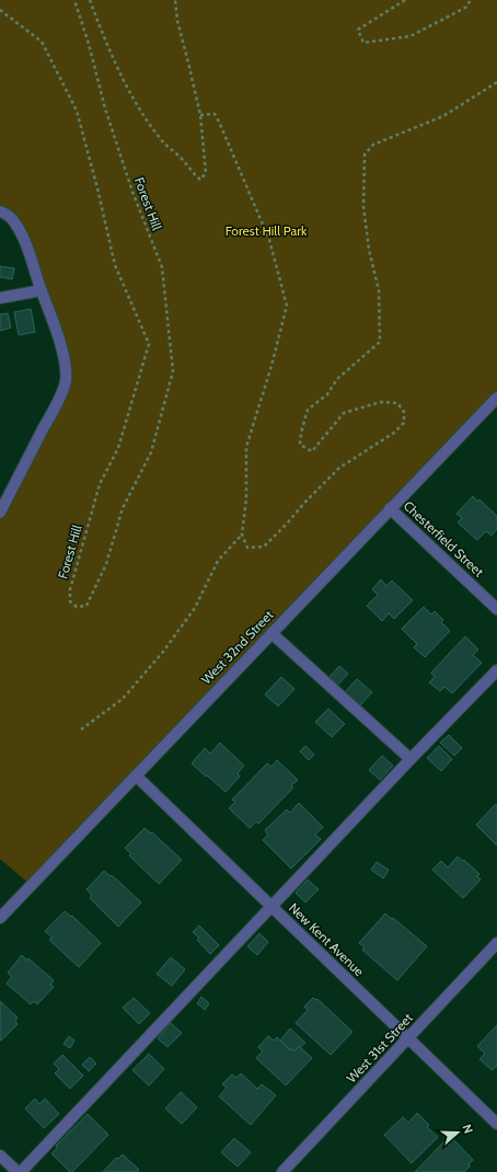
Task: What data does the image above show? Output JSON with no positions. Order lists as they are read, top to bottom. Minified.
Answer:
{"streets":{"street":["Chesterfield Street","West 32nd Street","New Kent Avenue","West 31st Street"],"path":["Forest Hill"]},"crossings":[["Chesterfield Street","West 32nd Street"],["West 32nd Street","New Kent Avenue"],["New Kent Avenue","West 31st Street"]],"parks":["Forest Hill Park"],"north":"right"}
